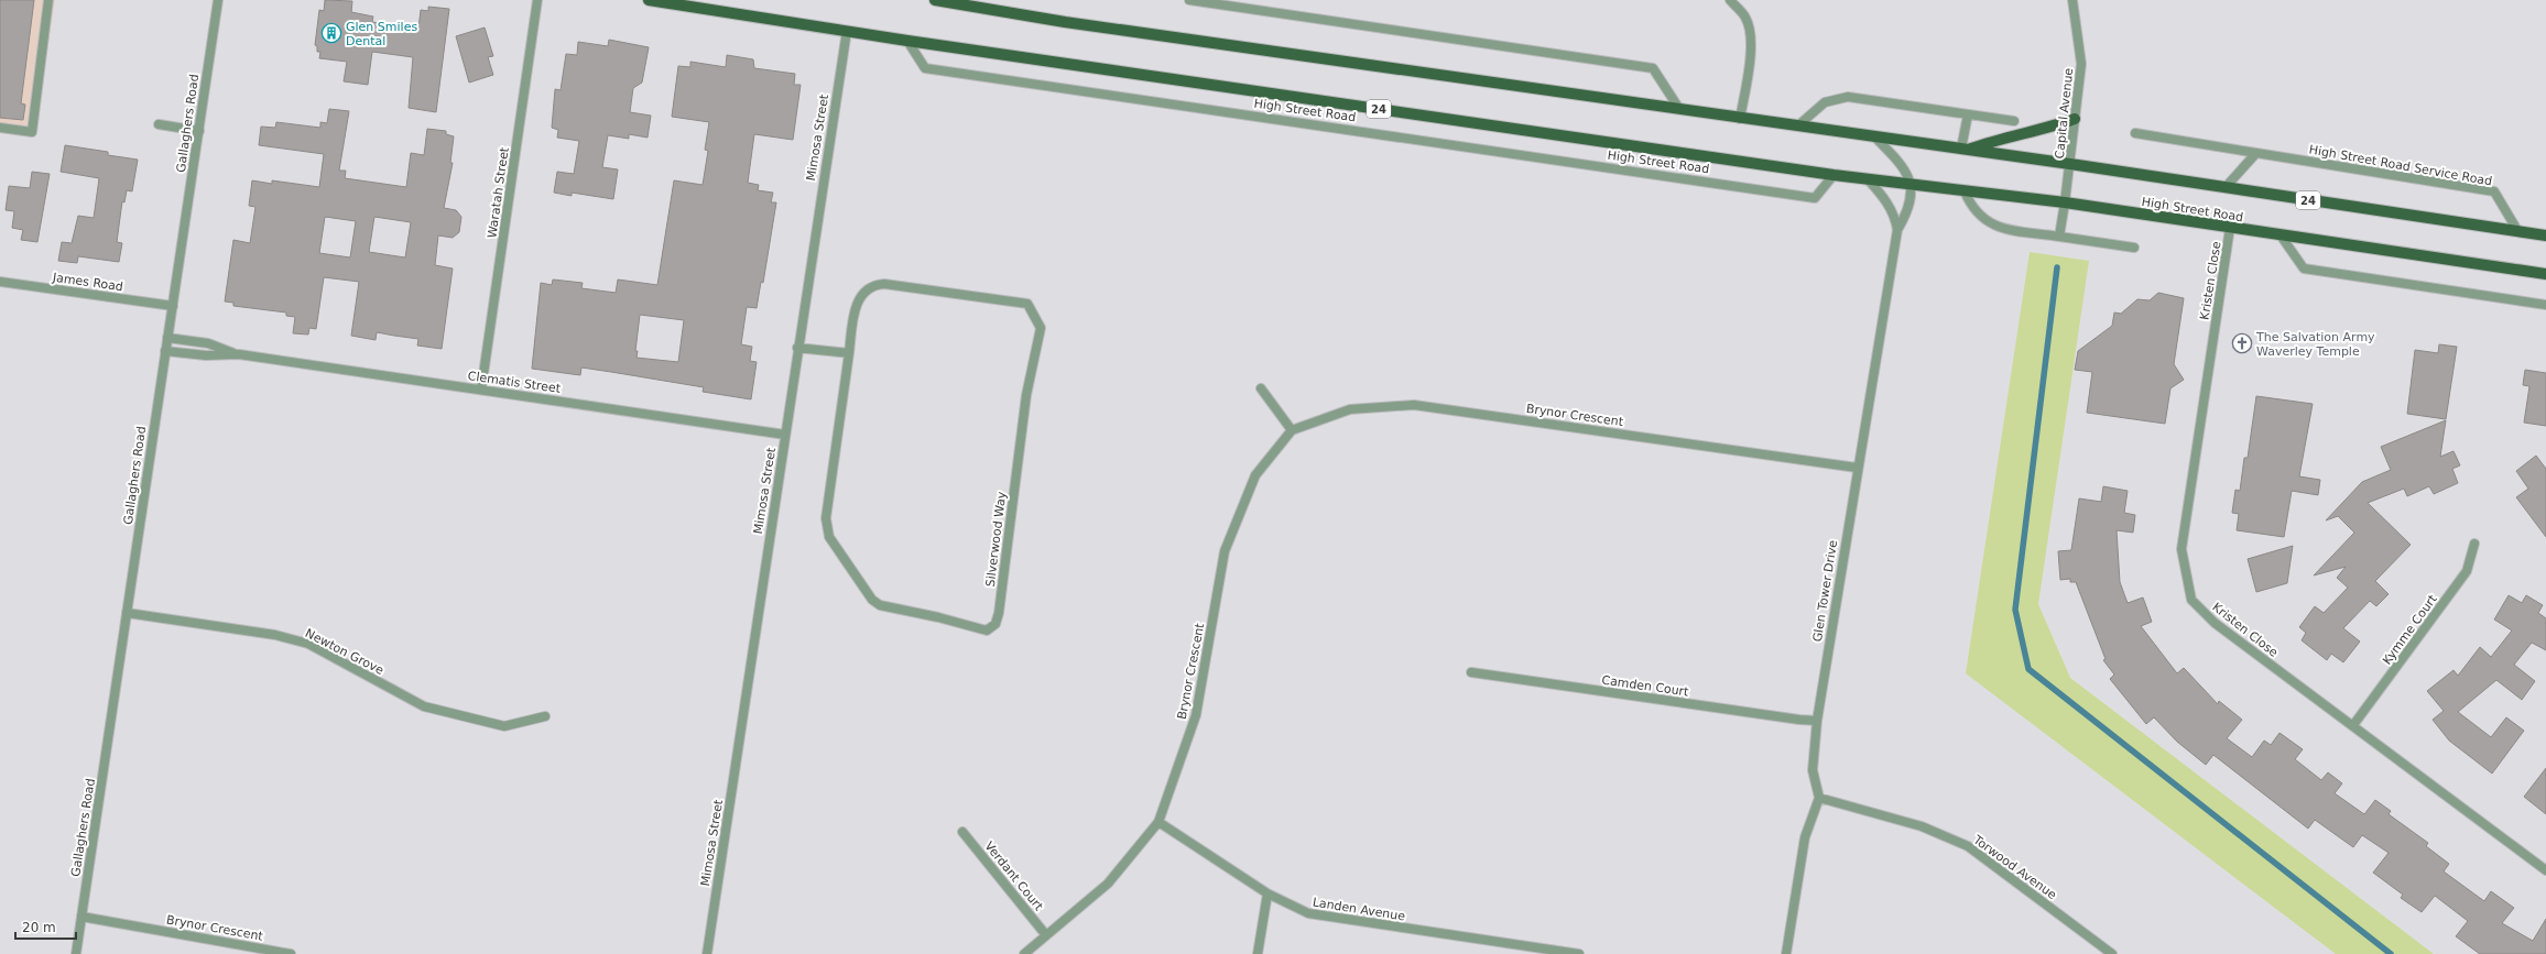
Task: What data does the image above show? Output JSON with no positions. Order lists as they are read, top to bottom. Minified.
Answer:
{"streets":{"main road":["24","High Street Road"],"street":["Capital Avenue","Gallaghers Road","Mimosa Street","High Street Road Service Road","Waratah Street","Kristen Close","James Road","Clematis Street","Brynor Crescent","Silverwood Way","Glen Tower Drive","Kymme Court","Newton Grove","Camden Court","Torwood Avenue","Verdant Court","Landen Avenue"]},"crossings":[["24","Capital Avenue"],["24","High Street Road Service Road"],["24","Glen Tower Drive"],["High Street Road","Capital Avenue"],["High Street Road","Mimosa Street"],["High Street Road","Kristen Close"],["High Street Road","Glen Tower Drive"],["Gallaghers Road","James Road"],["Gallaghers Road","Clematis Street"],["Gallaghers Road","Brynor Crescent"],["Gallaghers Road","Newton Grove"],["Mimosa Street","Clematis Street"],["Waratah Street","Clematis Street"],["Kristen Close","Kymme Court"],["Brynor Crescent","Glen Tower Drive"],["Brynor Crescent","Verdant Court"],["Brynor Crescent","Landen Avenue"],["Glen Tower Drive","Camden Court"],["Glen Tower Drive","Torwood Avenue"]],"places":{"building":["Glen Smiles Dental"],"church":["The Salvation Army Waverley Temple"]},"scale_bar":"20 m"}
